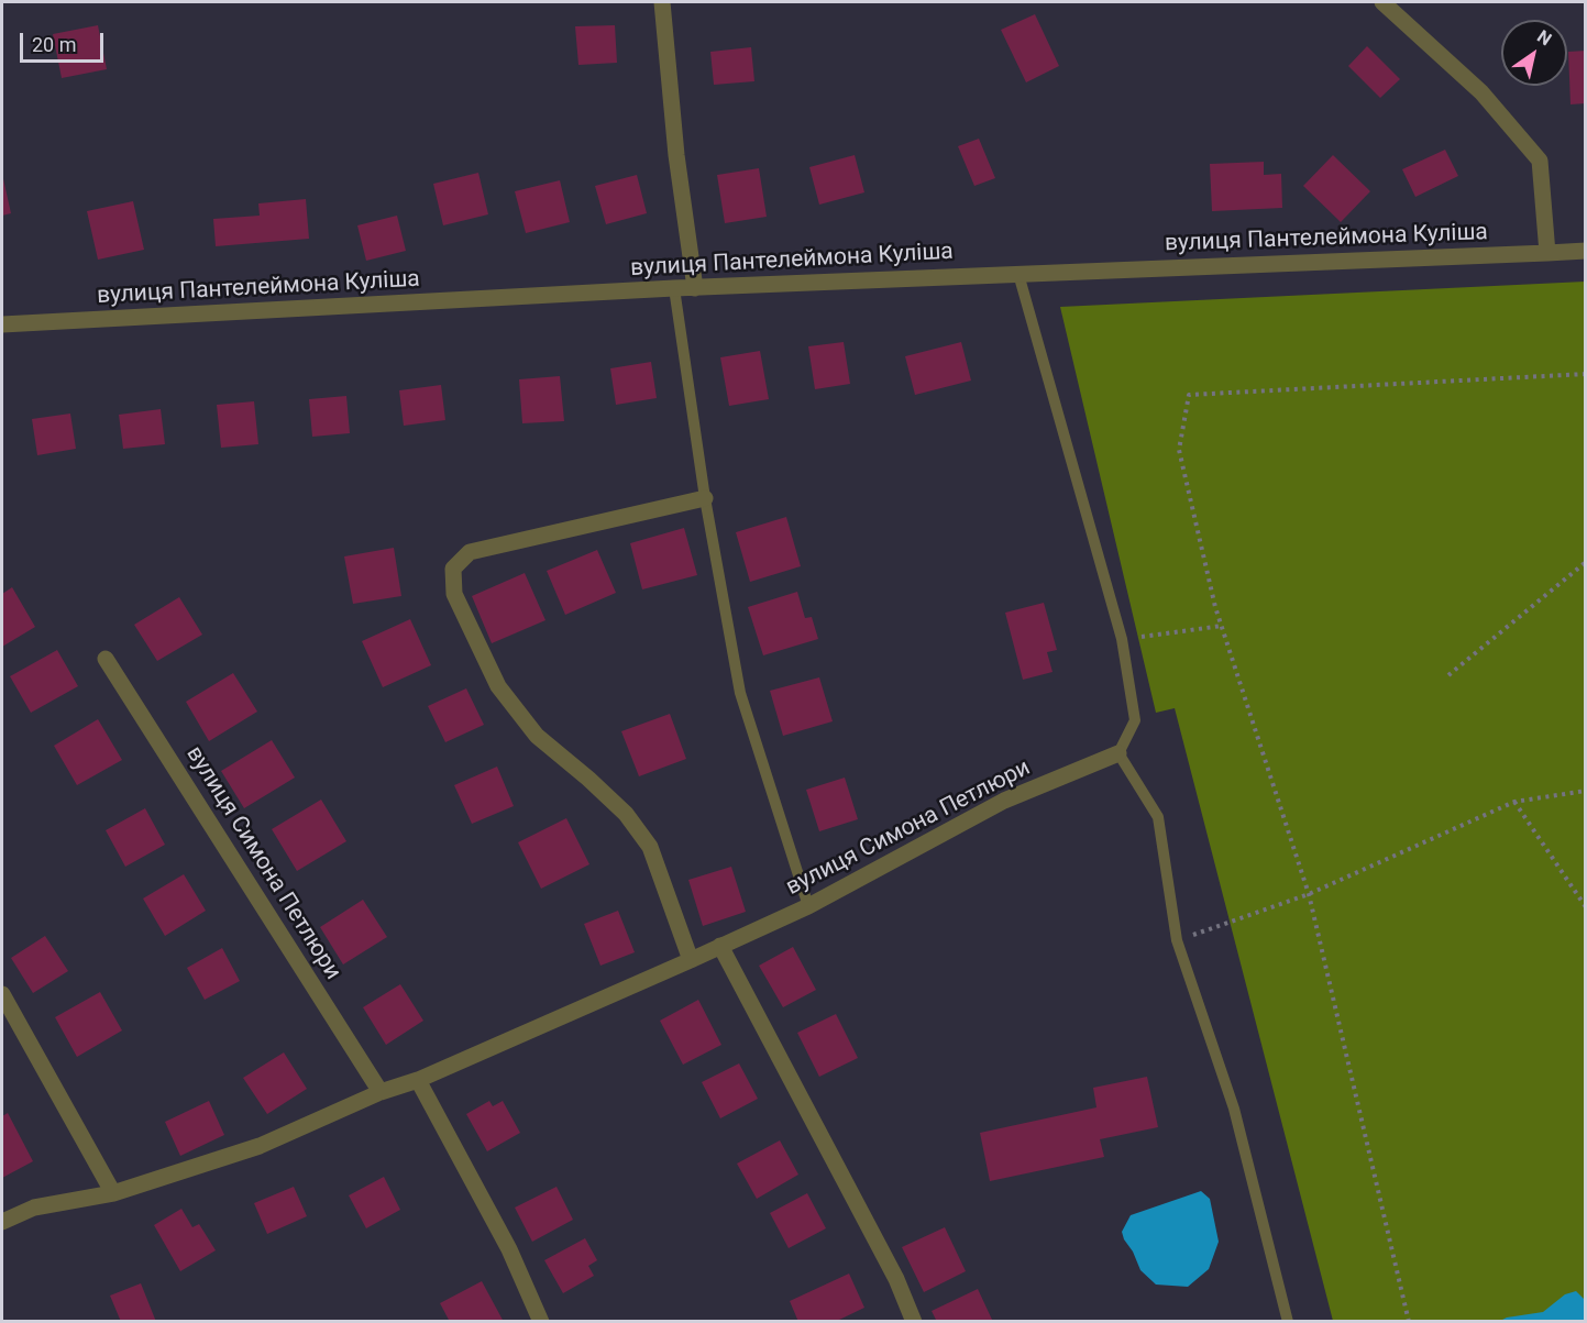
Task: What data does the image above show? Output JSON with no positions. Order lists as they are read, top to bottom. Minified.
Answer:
{"streets":{"street":["вулиця Пантелеймона Куліша","вулиця Симона Петлюри"]},"scale_bar":"20 m","north":"top right"}
